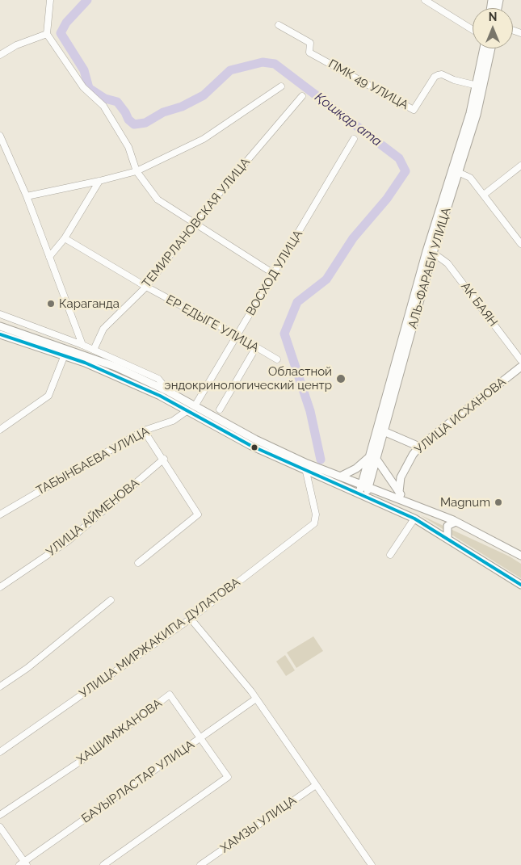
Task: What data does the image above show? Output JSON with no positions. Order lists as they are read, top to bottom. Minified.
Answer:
{"streets":{"main road":["АЛЬ-ФАРАБИ УЛИЦА","УЛИЦА ИСХАНОВА"],"street":["ПМК 49 УЛИЦА","ТЕМИРЛАНОВСКАЯ УЛИЦА","ВОСХОД УЛИЦА","АК БАЯН","ЕР ЕДЫГЕ УЛИЦА","ТАБЫНБАЕВА УЛИЦА","УЛИЦА АЙМЕНОВА","УЛИЦА МИРЖАКИПА ДУЛАТОВА","ХАШИМЖАНОВА","БАУЫРЛАСТАР УЛИЦА","ХАМЗЫ УЛИЦА"]},"crossings":[["ПМК 49 УЛИЦА","АЛЬ-ФАРАБИ УЛИЦА"],["ТЕМИРЛАНОВСКАЯ УЛИЦА","ЕР ЕДЫГЕ УЛИЦА"],["АЛЬ-ФАРАБИ УЛИЦА","АК БАЯН"],["ВОСХОД УЛИЦА","ЕР ЕДЫГЕ УЛИЦА"],["ХАШИМЖАНОВА","БАУЫРЛАСТАР УЛИЦА"]],"water":["Қошқар ата"],"places":["Караганда","Областной эндокринологический центр","Magnum"],"north":"top"}
